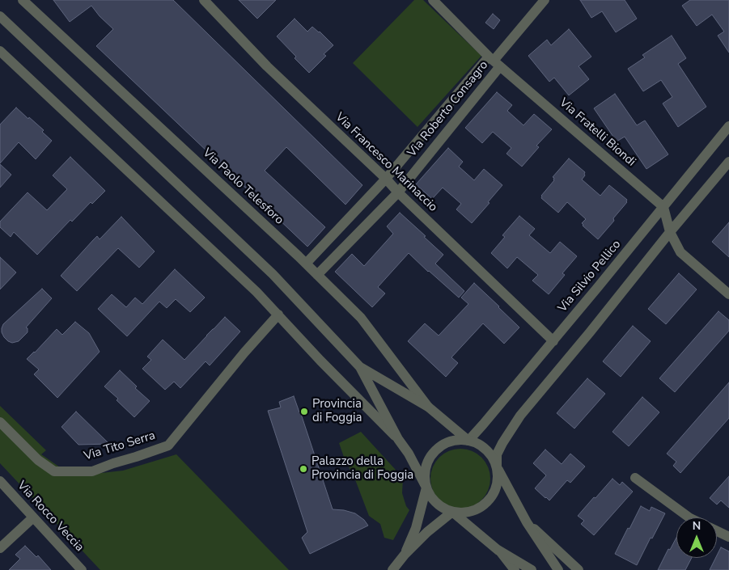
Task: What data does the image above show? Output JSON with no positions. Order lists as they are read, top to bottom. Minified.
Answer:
{"streets":{"street":["Via Roberto Consagro","Via Fratelli Biondi","Via Francesco Marinaccio","Via Paolo Telesforo","Via Silvio Pellico","Via Tito Serra","Via Rocco Veccia"]},"crossings":[["Via Roberto Consagro","Via Fratelli Biondi"],["Via Roberto Consagro","Via Francesco Marinaccio"],["Via Roberto Consagro","Via Paolo Telesforo"],["Via Fratelli Biondi","Via Silvio Pellico"],["Via Francesco Marinaccio","Via Silvio Pellico"],["Via Paolo Telesforo","Via Silvio Pellico"],["Via Paolo Telesforo","Via Tito Serra"]],"places":["Provincia di Foggia","Palazzo della Provincia di Foggia"],"north":"top"}
